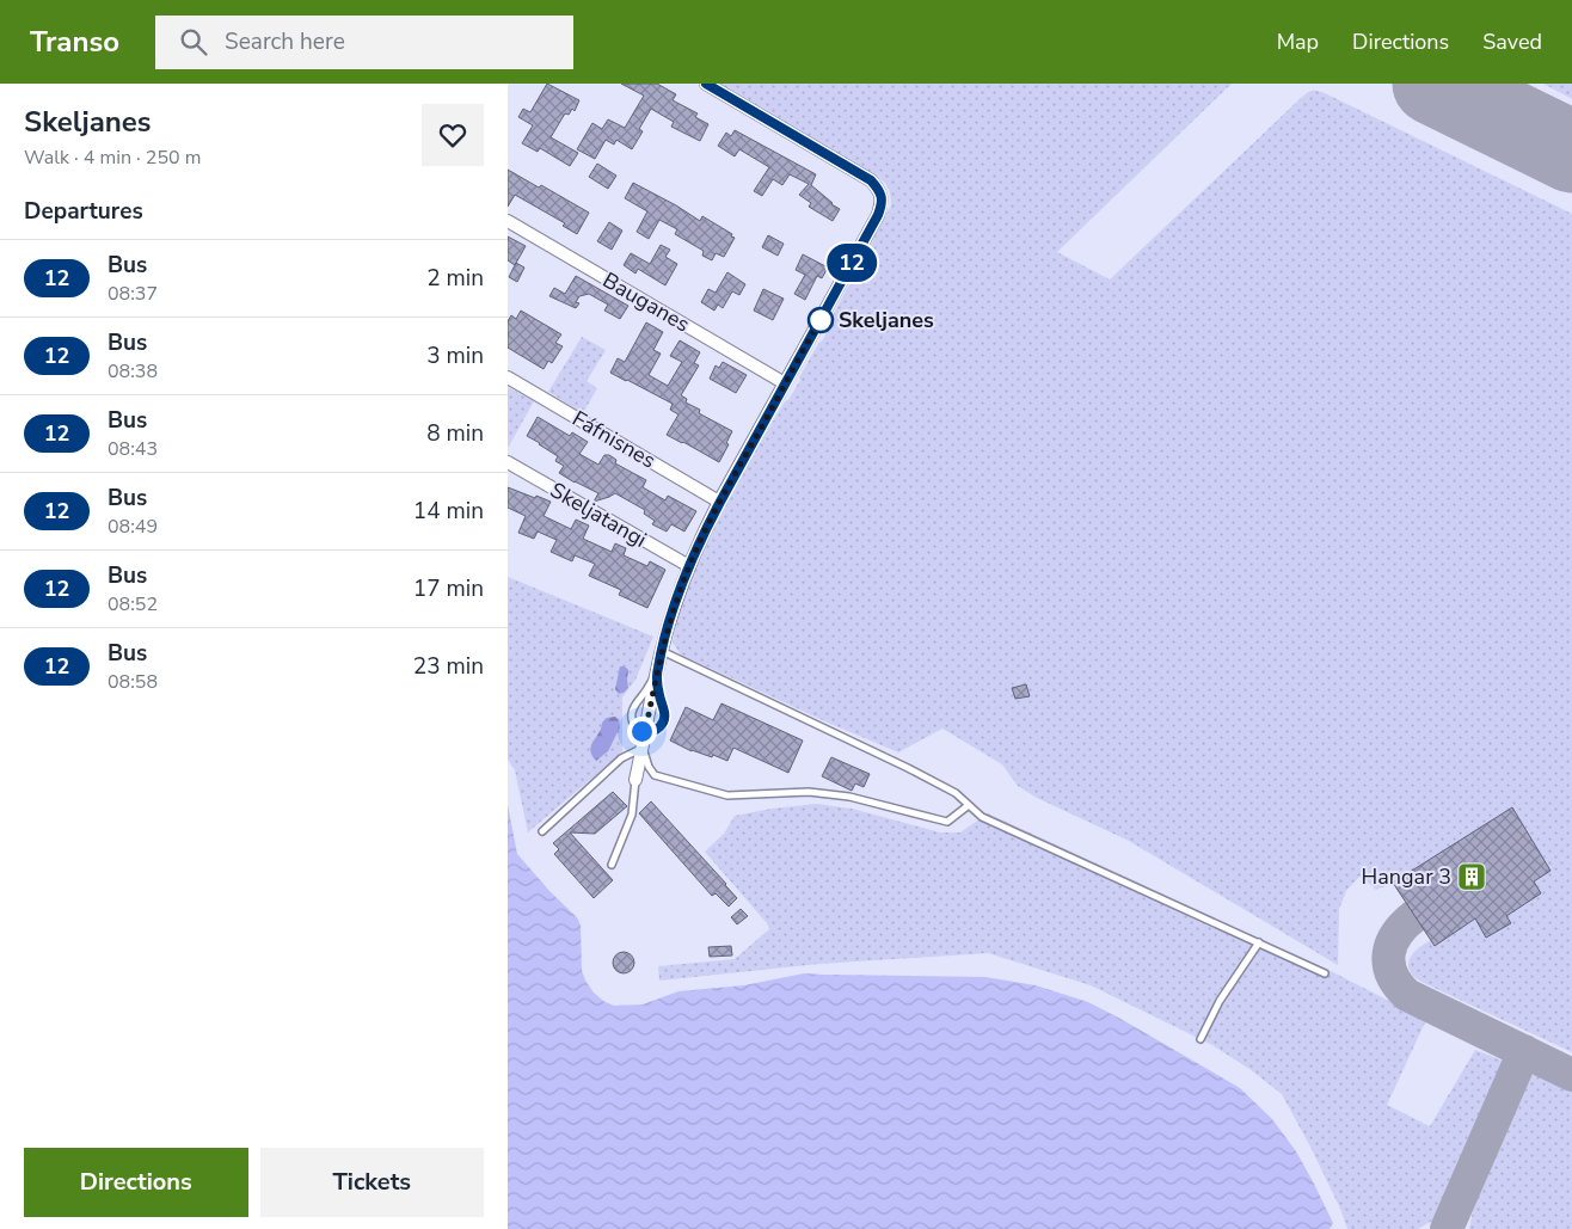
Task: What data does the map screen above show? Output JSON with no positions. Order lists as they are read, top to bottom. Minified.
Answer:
{"streets":{"street":["Bauganes","Fáfnisnes","Skeljatangi"]},"places":{"other":["Skeljanes"],"building":["Hangar 3"]},"lines":["bus line 12"],"page":{"header":"Transo","search":"Search here","nav":["Map","Directions","Saved"],"heading":[["Skeljanes","Walk · 4 min · 250 m"],"Departures"],"on_map":"12","list":[{"mark":"12","name":"Bus","note":"08:37","value":"2 min"},{"mark":"12","name":"Bus","note":"08:38","value":"3 min"},{"mark":"12","name":"Bus","note":"08:43","value":"8 min"},{"mark":"12","name":"Bus","note":"08:49","value":"14 min"},{"mark":"12","name":"Bus","note":"08:52","value":"17 min"},{"mark":"12","name":"Bus","note":"08:58","value":"23 min"}],"buttons":["Directions","Tickets"]}}
